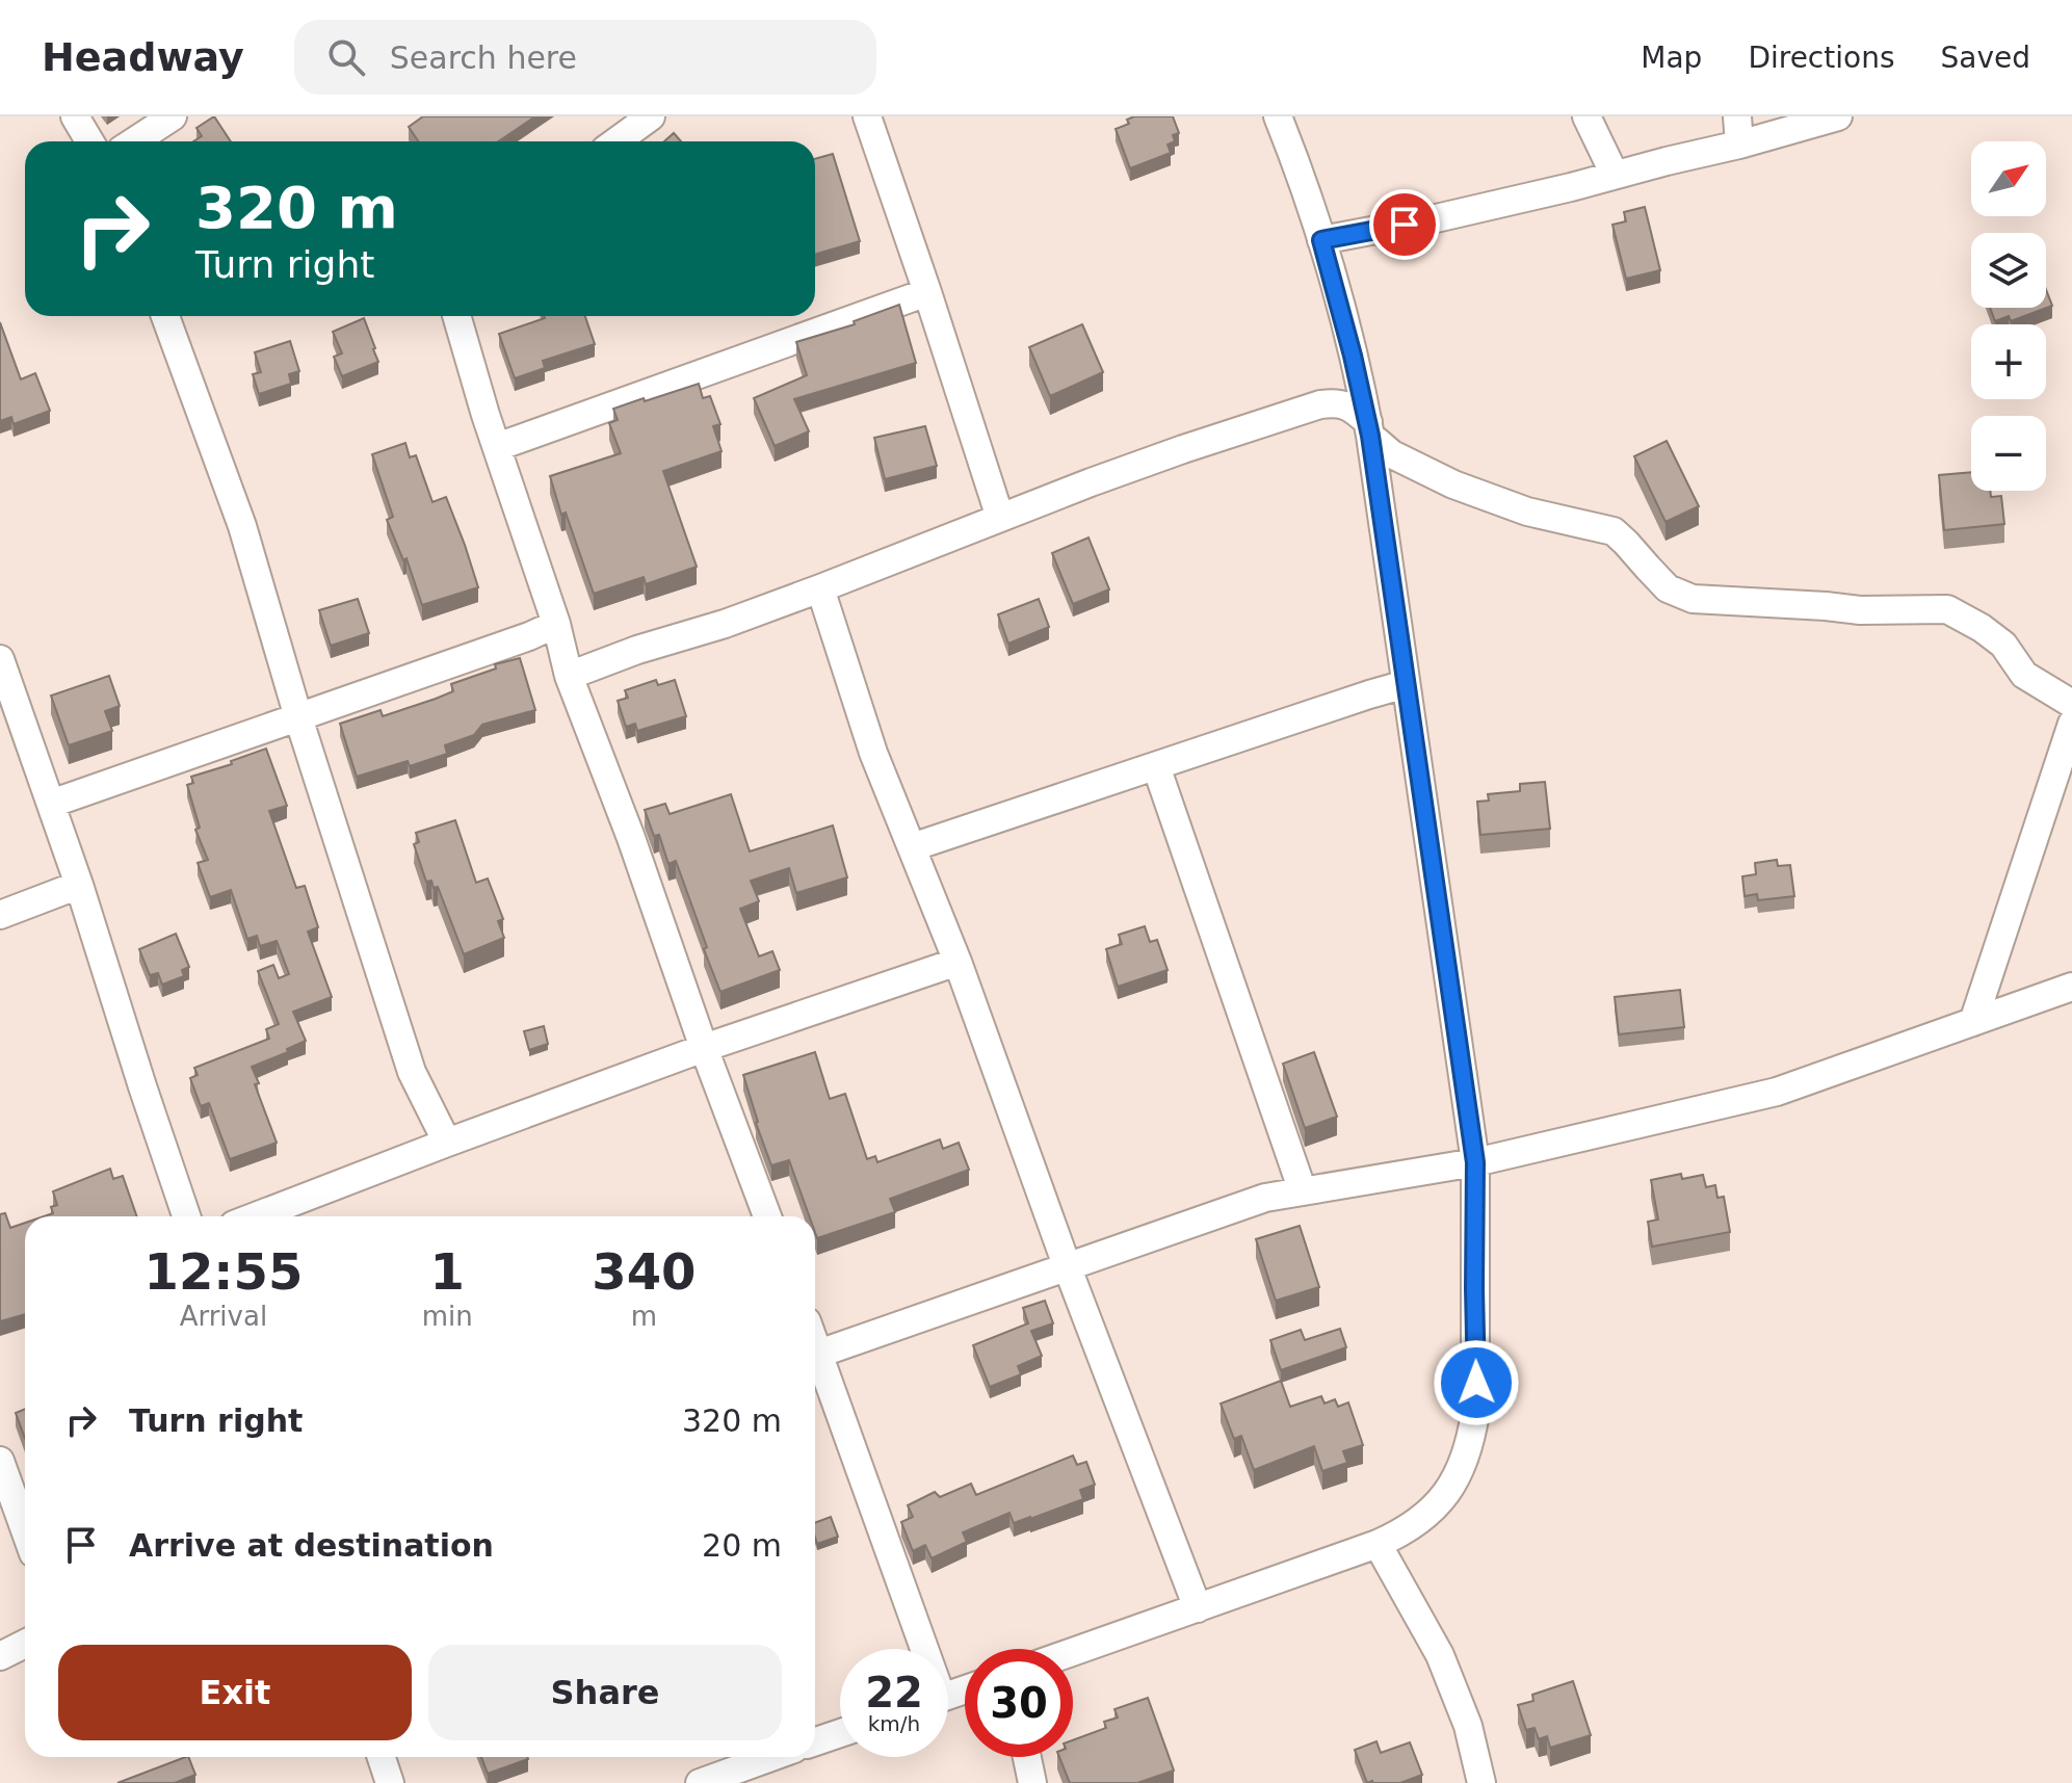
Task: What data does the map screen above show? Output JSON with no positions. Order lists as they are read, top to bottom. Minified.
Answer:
{"north":"top right","page":{"header":"Headway","search":"Search here","nav":["Map","Directions","Saved"],"map_buttons":["+","−"],"turn":["320 m","Turn right"],"eta":["12:55","Arrival","1","min","340","m"],"list":[{"name":"Turn right","value":"320 m"},{"name":"Arrive at destination","value":"20 m"}],"buttons":["Exit","Share"],"speed":"22 km/h","limit":"30"}}
